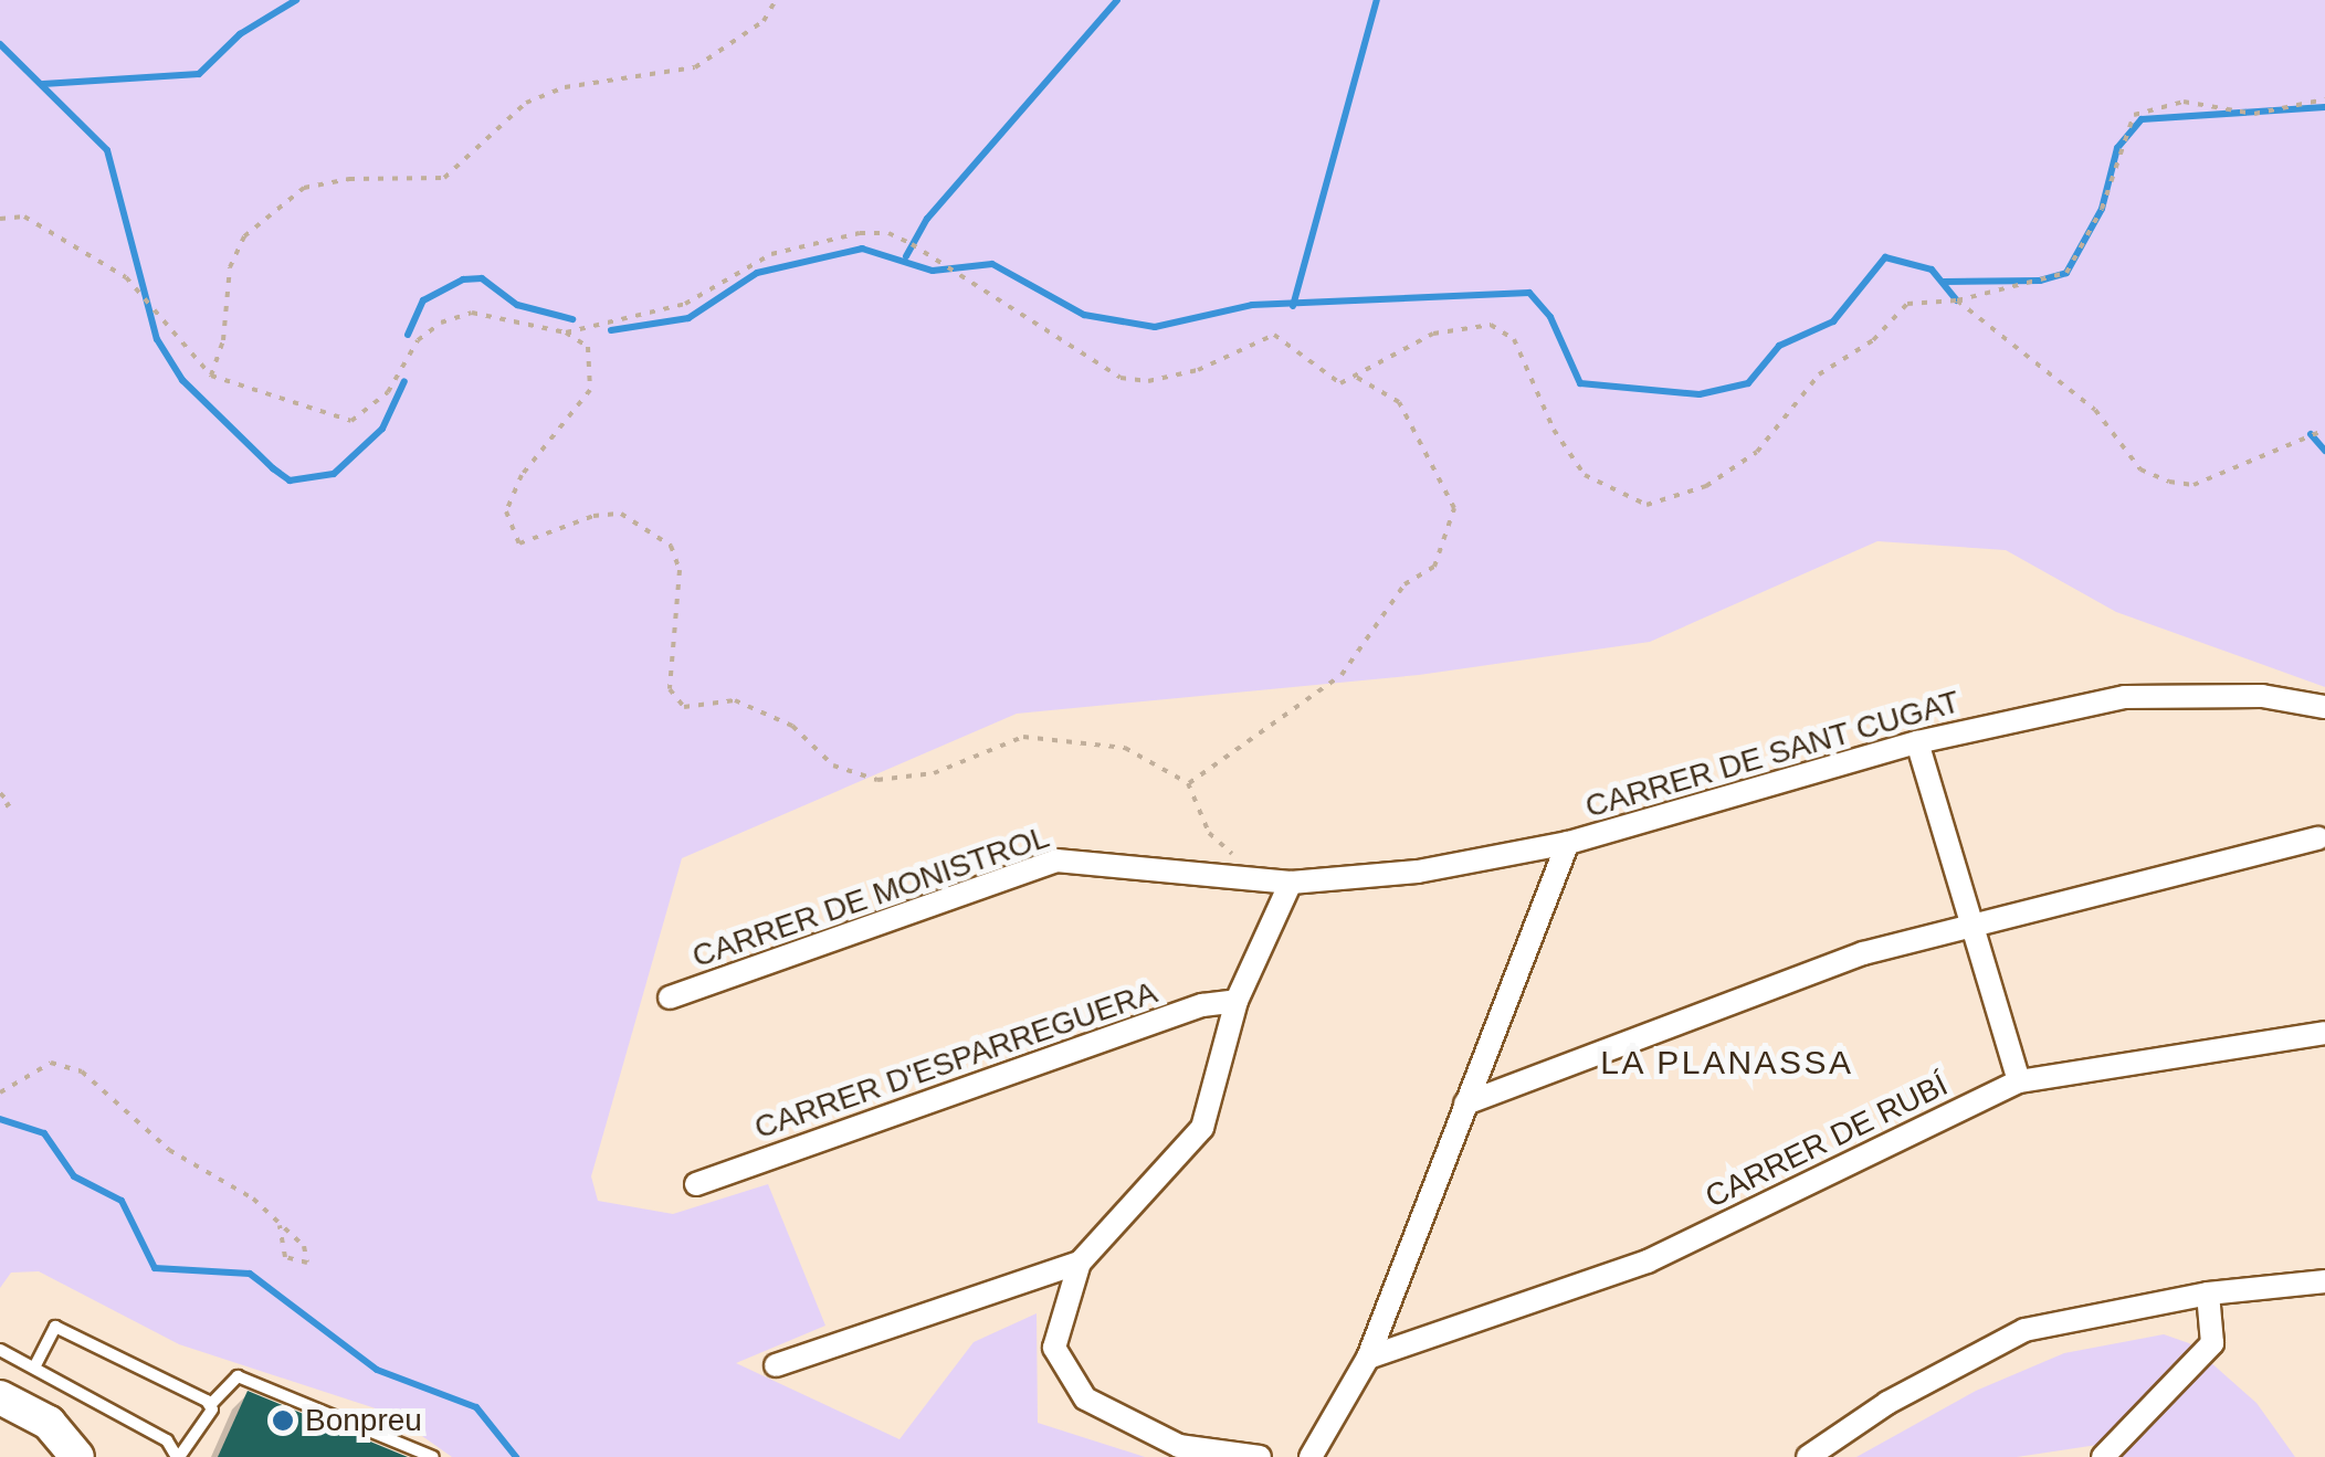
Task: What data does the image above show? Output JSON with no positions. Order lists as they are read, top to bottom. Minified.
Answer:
{"streets":{"street":["CARRER DE SANT CUGAT","CARRER DE MONISTROL","CARRER D'ESPARREGUERA","CARRER DE RUBÍ"]},"crossings":[["CARRER DE SANT CUGAT","CARRER DE MONISTROL"],["CARRER DE SANT CUGAT","CARRER DE RUBÍ"]],"districts":["LA PLANASSA"],"places":["Bonpreu"]}
